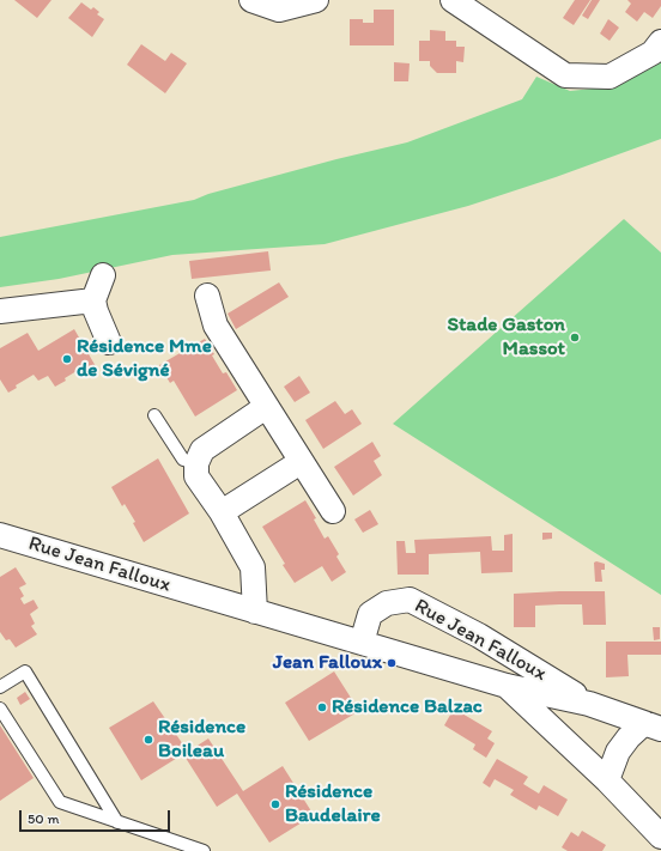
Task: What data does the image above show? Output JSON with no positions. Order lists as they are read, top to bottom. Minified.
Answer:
{"streets":{"street":["Rue Jean Falloux"]},"places":["Stade Gaston Massot","Résidence Mme de Sévigné","Jean Falloux","Résidence Balzac","Résidence Boileau","Résidence Baudelaire"],"scale_bar":"50 m"}
